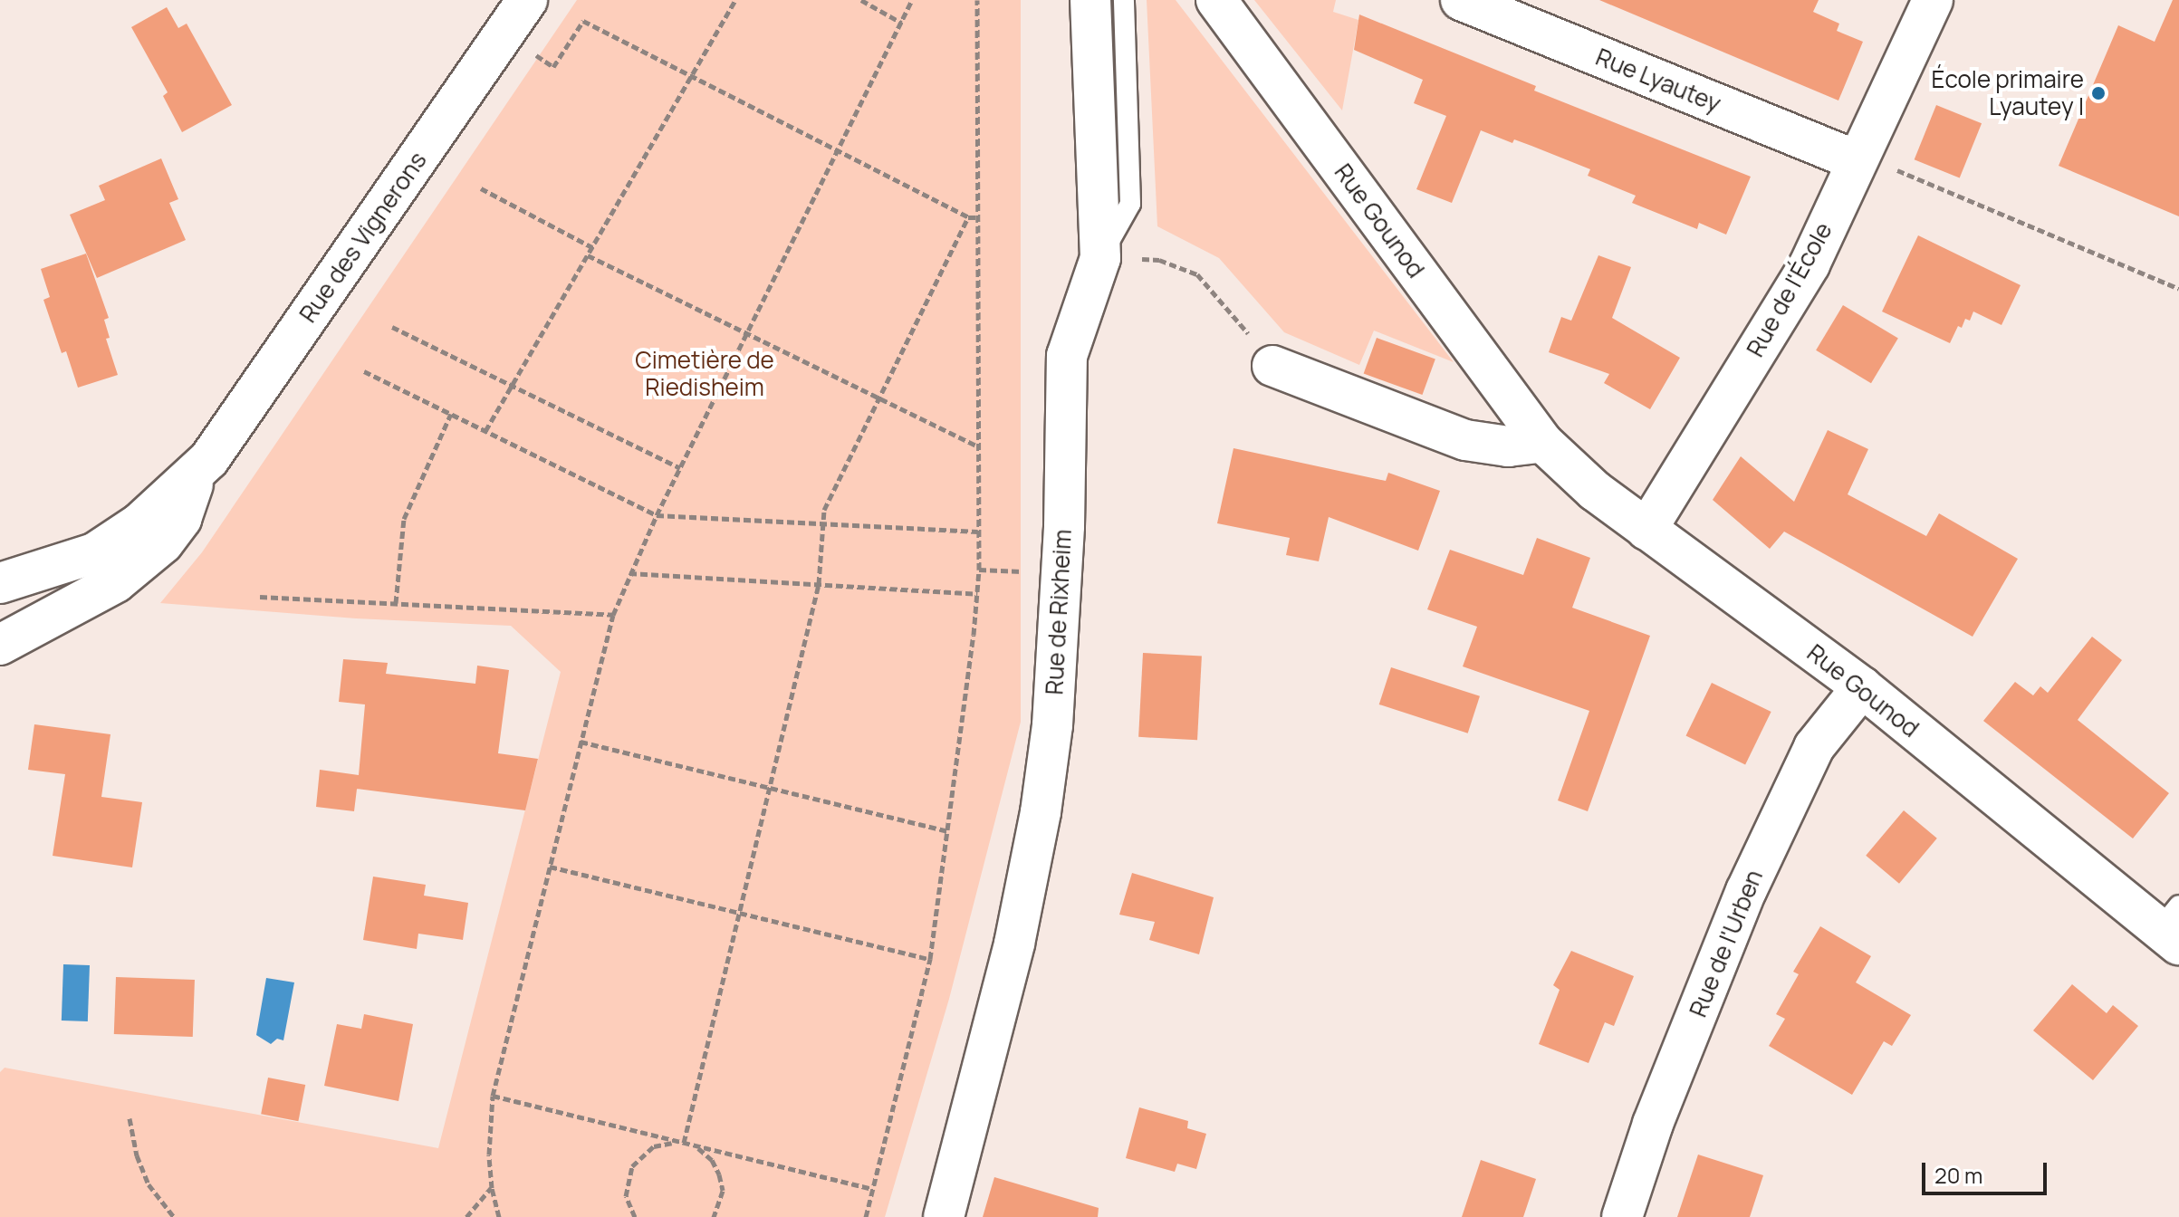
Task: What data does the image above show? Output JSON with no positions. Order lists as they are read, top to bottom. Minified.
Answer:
{"streets":{"street":["Rue Lyautey","Rue Gounod","Rue des Vignerons","Rue de l'École","Rue de Rixheim","Rue de l'Urben"]},"crossings":[["Rue Lyautey","Rue de l'École"],["Rue Gounod","Rue de l'École"],["Rue Gounod","Rue de l'Urben"]],"parks":["Cimetière de Riedisheim"],"places":["École primaire Lyautey I"],"scale_bar":"20 m"}
